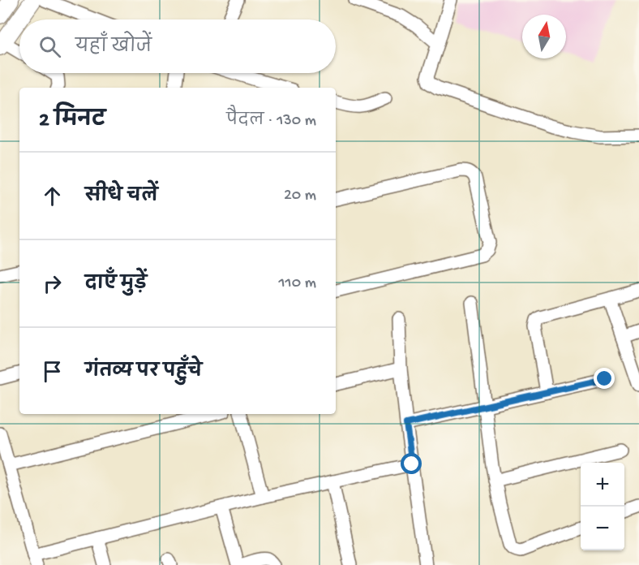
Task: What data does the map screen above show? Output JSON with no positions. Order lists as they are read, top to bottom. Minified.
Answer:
{"north":"top","page":{"search":"यहाँ खोजें","heading":["2 मिनट","पैदल · 130 m"],"list":[["सीधे चलें","20 m"],["दाएँ मुड़ें","110 m"],"गंतव्य पर पहुँचे"],"map_buttons":["+","−"]}}
